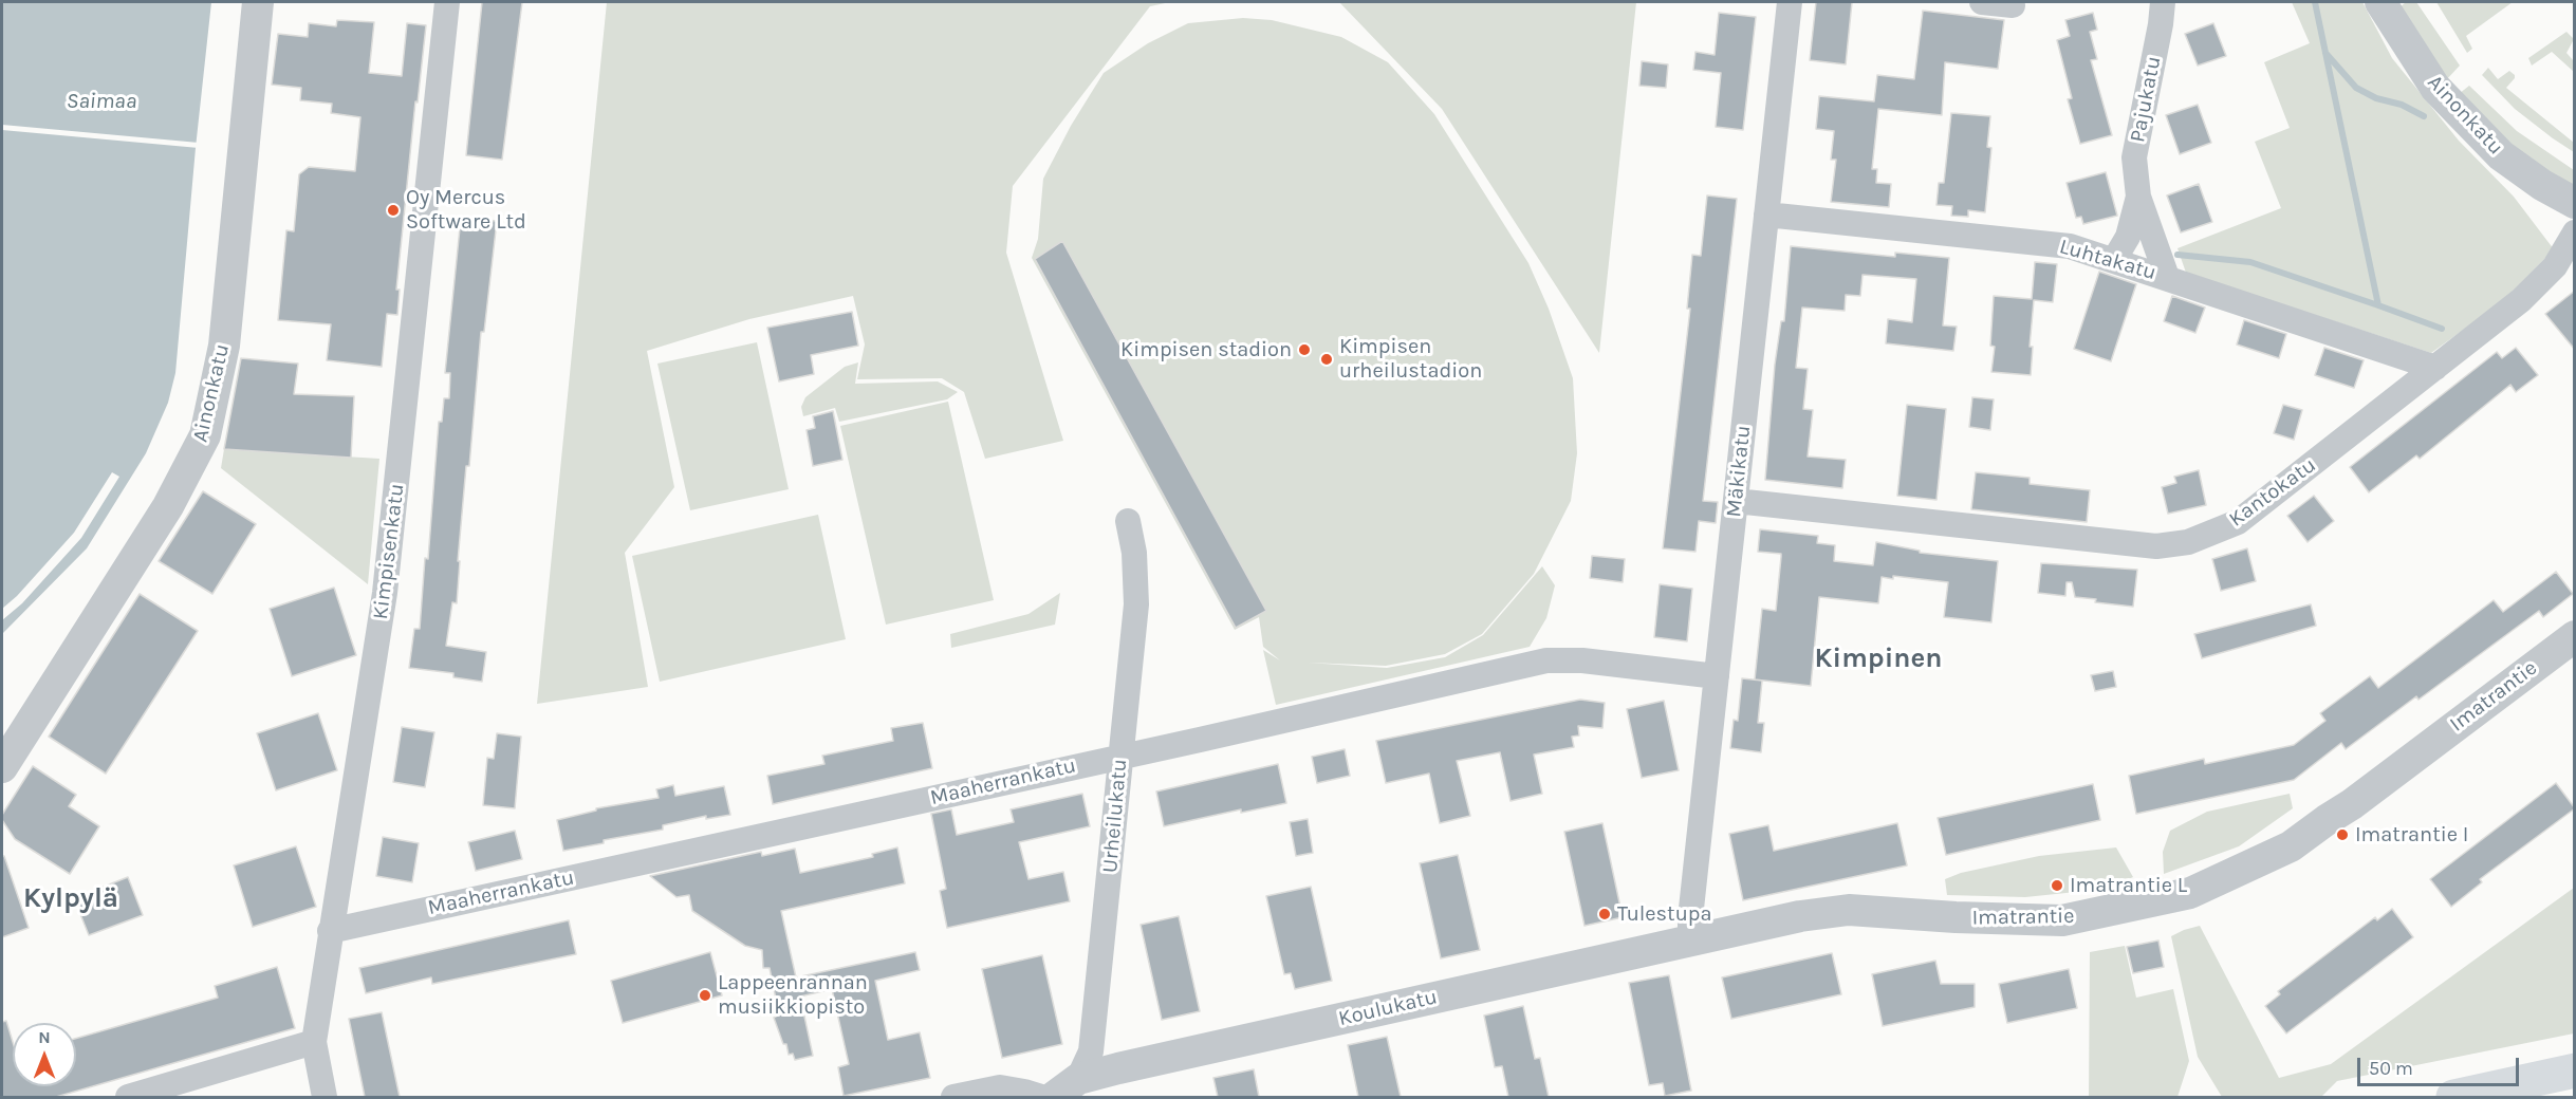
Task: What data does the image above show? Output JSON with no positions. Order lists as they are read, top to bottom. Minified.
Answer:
{"streets":{"street":["Pajukatu","Ainonkatu","Luhtakatu","Mäkikatu","Kantokatu","Kimpisenkatu","Imatrantie","Maaherrankatu","Urheilukatu","Koulukatu"]},"crossings":[["Pajukatu","Luhtakatu"],["Luhtakatu","Mäkikatu"],["Luhtakatu","Kantokatu"],["Mäkikatu","Kantokatu"],["Mäkikatu","Imatrantie"],["Mäkikatu","Maaherrankatu"],["Mäkikatu","Koulukatu"],["Kimpisenkatu","Maaherrankatu"],["Imatrantie","Koulukatu"],["Maaherrankatu","Urheilukatu"],["Urheilukatu","Koulukatu"]],"districts":["Kimpinen","Kylpylä"],"water":["Saimaa"],"places":["Oy Mercus Software Ltd","Kimpisen stadion","Kimpisen urheilustadion","Imatrantie I","Imatrantie L","Tulestupa","Lappeenrannan musiikkiopisto"],"scale_bar":"50 m","north":"top"}
